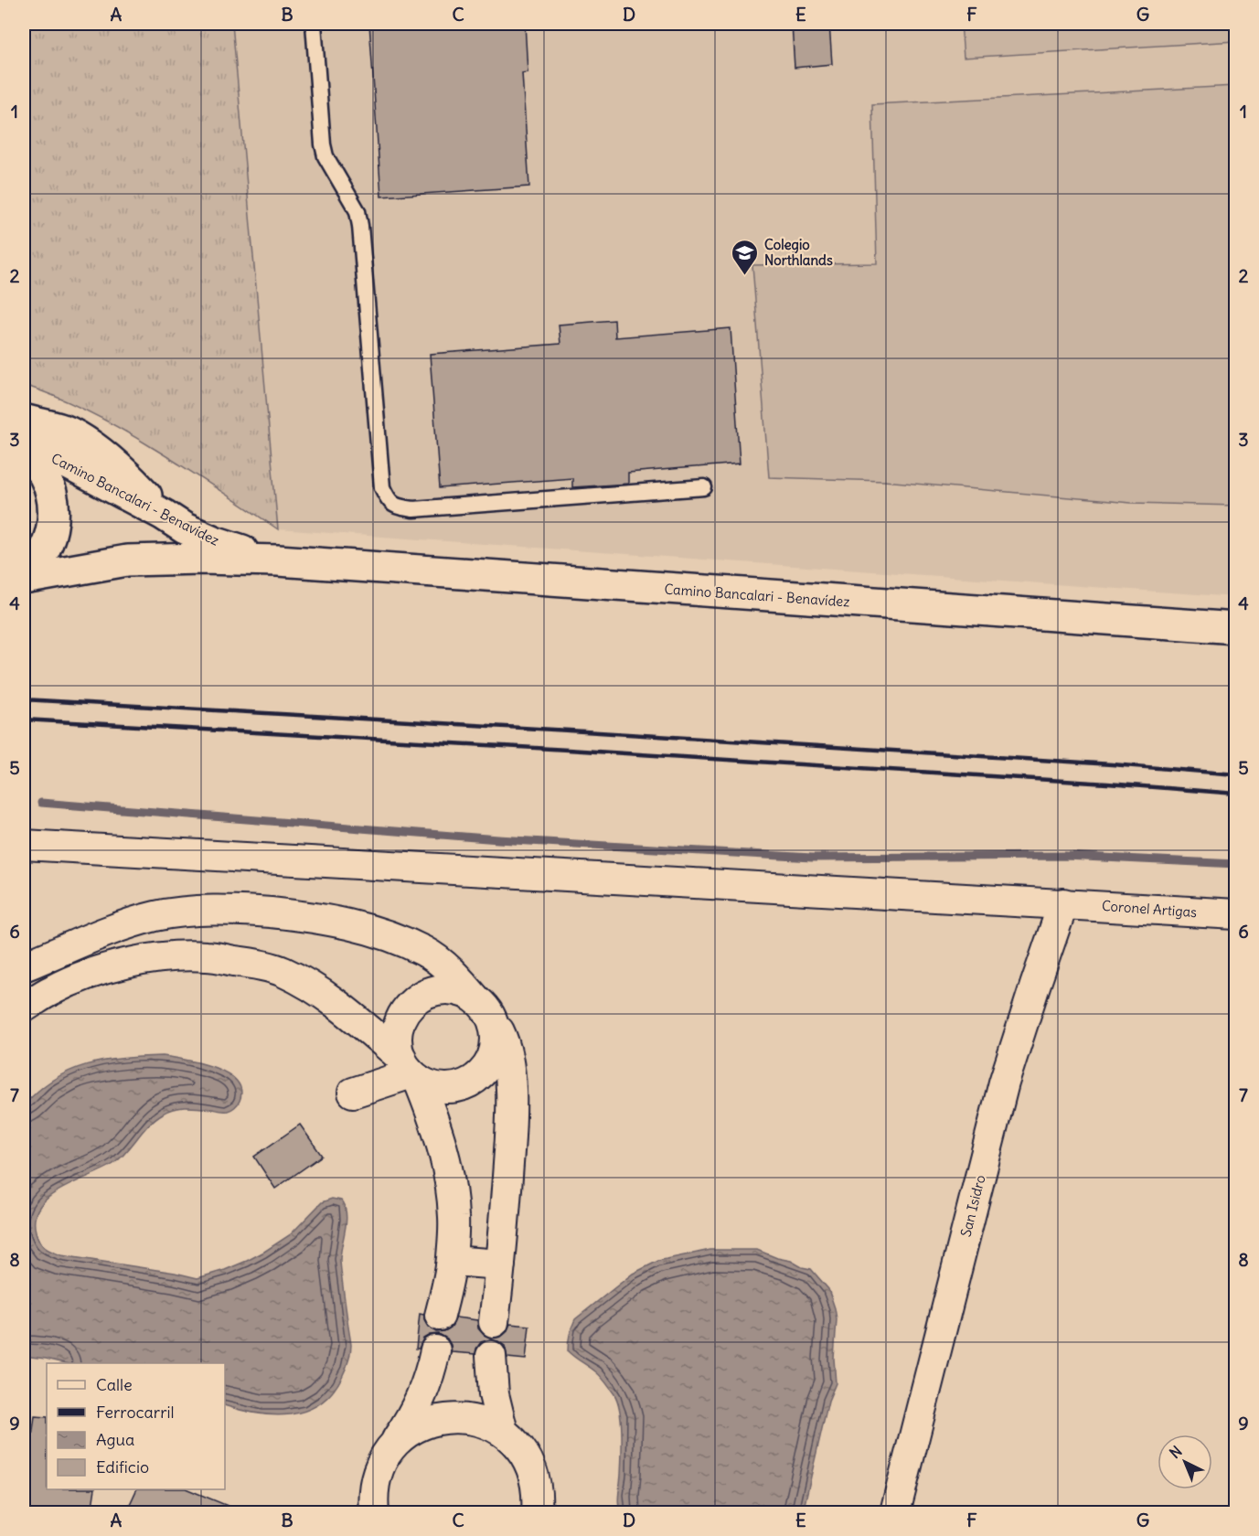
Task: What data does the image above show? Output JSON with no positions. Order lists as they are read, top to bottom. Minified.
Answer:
{"streets":{"main road":["Camino Bancalari - Benavídez"],"street":["Coronel Artigas","San Isidro"]},"crossings":[["Coronel Artigas","San Isidro"]],"places":{"school or university":["Colegio Northlands"]},"legend":["Calle","Ferrocarril","Agua","Edificio"],"north":"top left","grid":{"columns":["A","B","C","D","E","F","G"],"rows":["1","2","3","4","5","6","7","8","9"]}}
